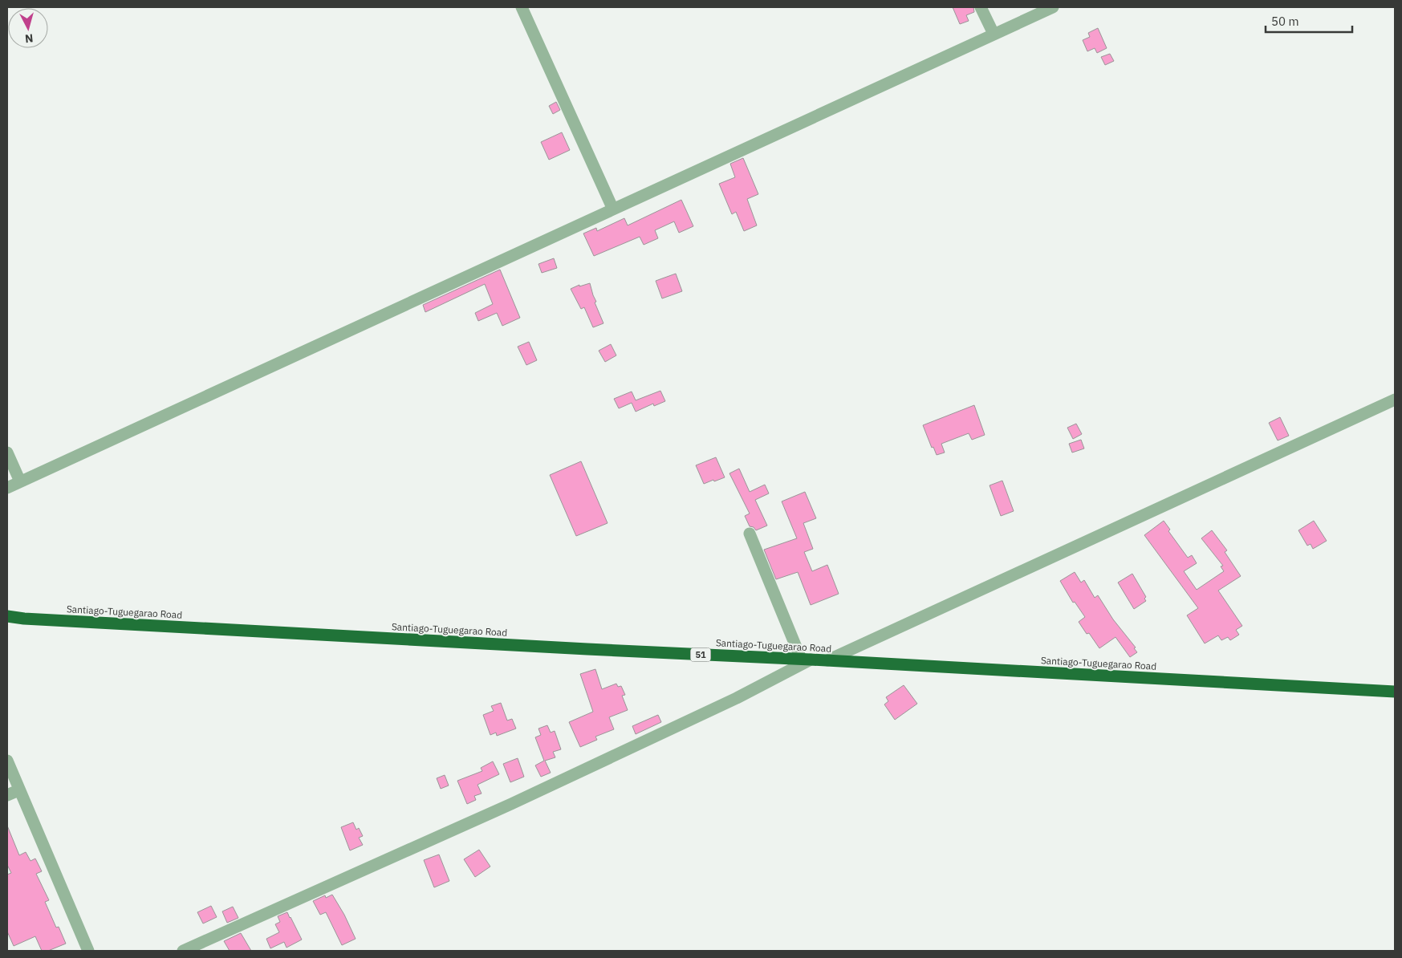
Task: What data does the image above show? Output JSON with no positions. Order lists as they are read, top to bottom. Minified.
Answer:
{"streets":{"highway":["Santiago-Tuguegarao Road","51"]},"scale_bar":"50 m","north":"bottom"}
